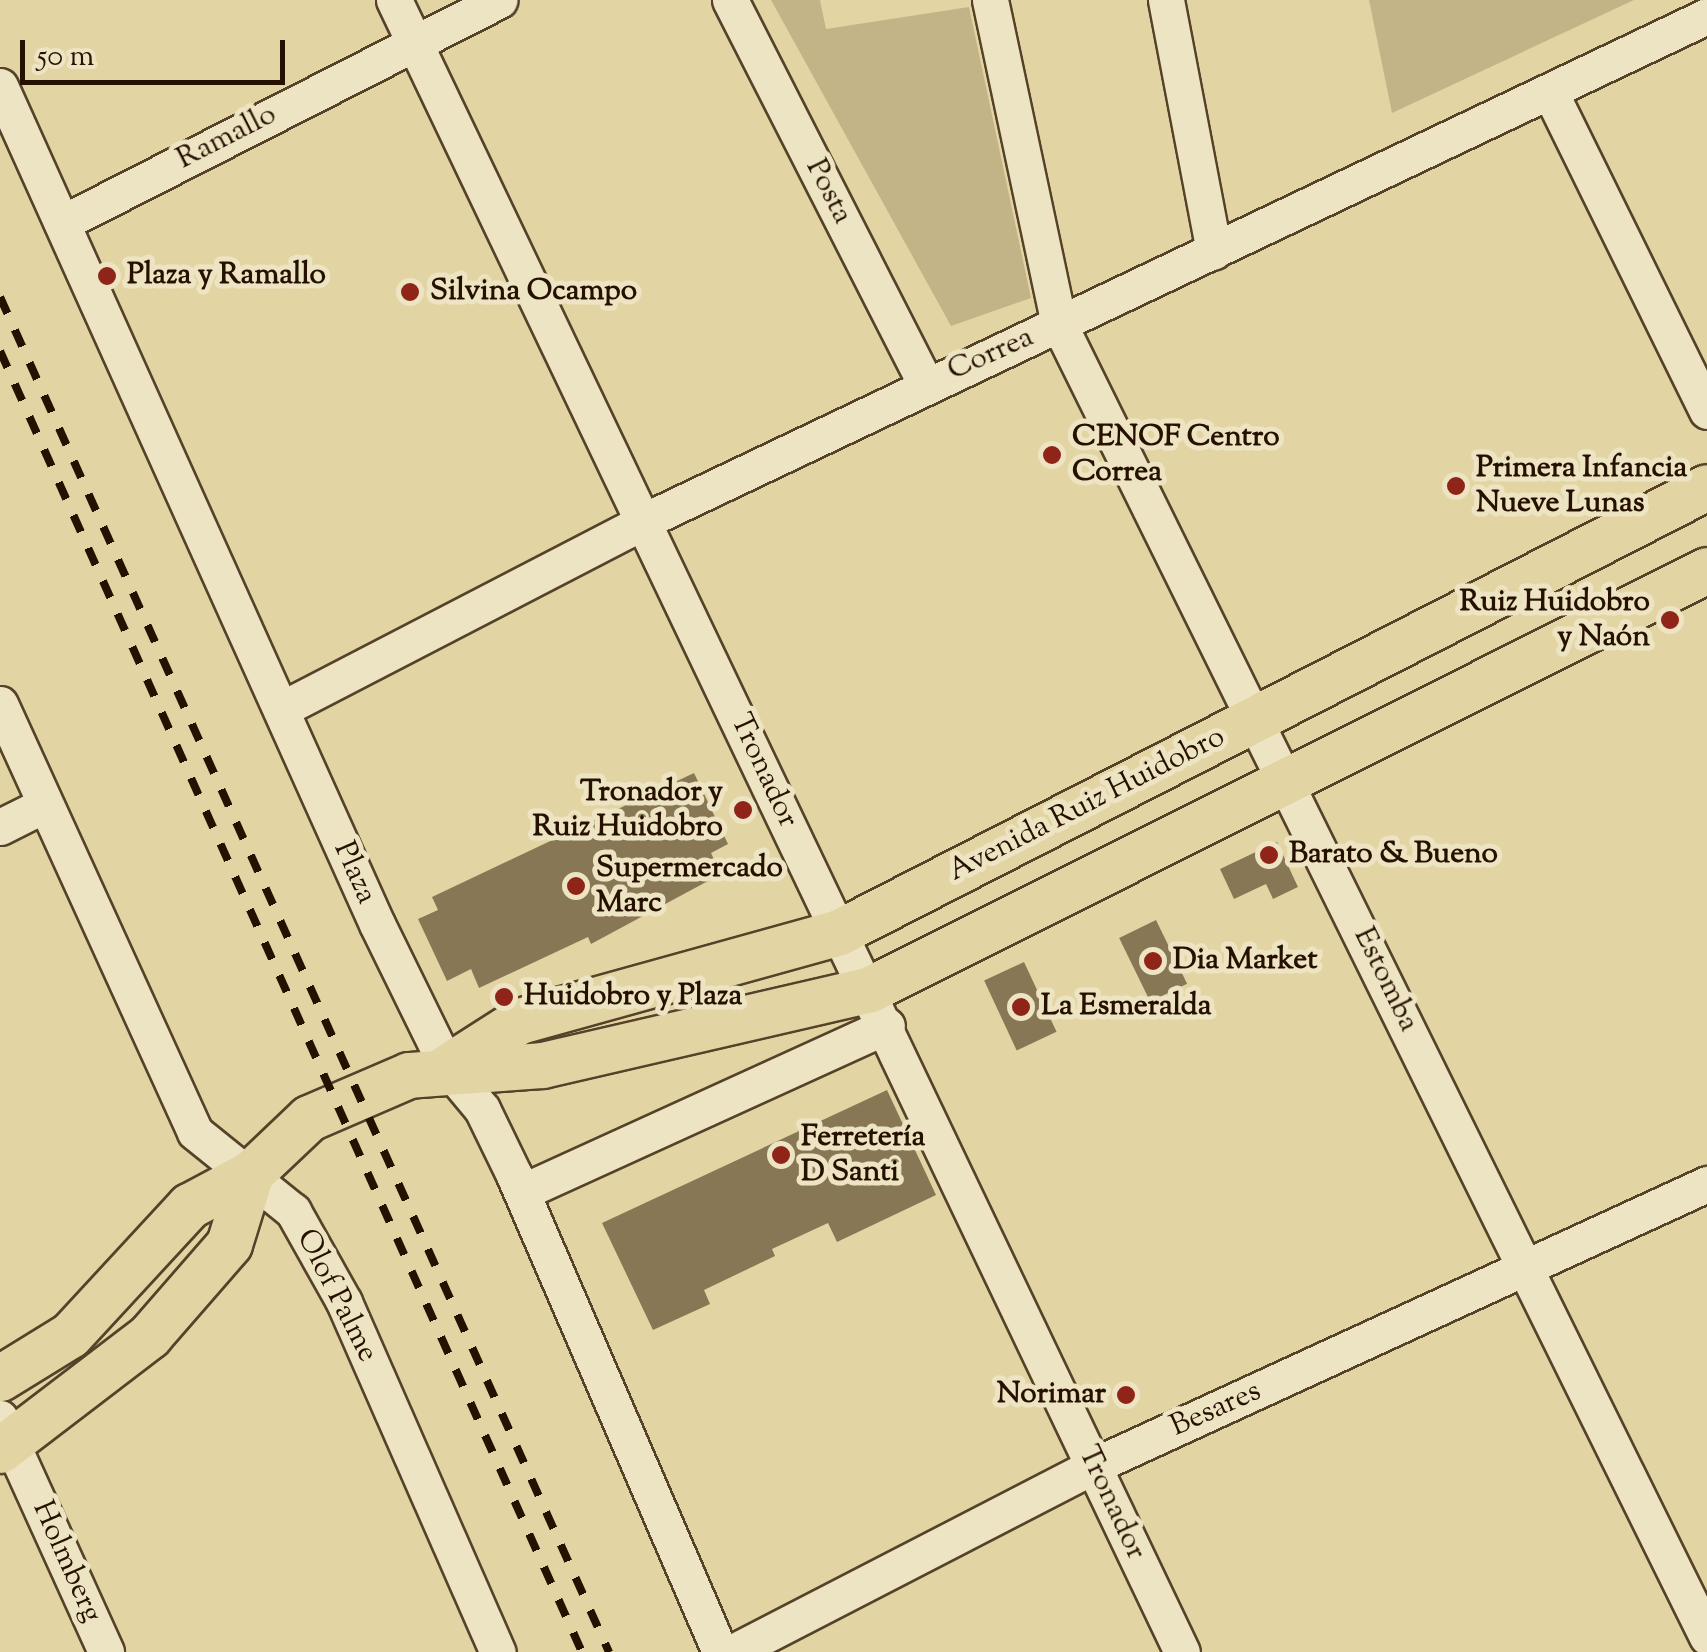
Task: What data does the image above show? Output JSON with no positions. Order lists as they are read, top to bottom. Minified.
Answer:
{"streets":{"main road":["Avenida Ruiz Huidobro"],"street":["Ramallo","Posta","Correa","Tronador","Plaza","Estomba","Olof Palme","Besares","Holmberg"]},"crossings":[["Ramallo","Tronador"],["Ramallo","Plaza"],["Posta","Correa"],["Correa","Tronador"],["Correa","Plaza"],["Correa","Estomba"],["Tronador","Avenida Ruiz Huidobro"],["Tronador","Besares"],["Avenida Ruiz Huidobro","Plaza"],["Avenida Ruiz Huidobro","Estomba"],["Avenida Ruiz Huidobro","Olof Palme"],["Avenida Ruiz Huidobro","Holmberg"],["Estomba","Besares"]],"places":["Plaza y Ramallo","Silvina Ocampo","CENOF Centro Correa","Primera Infancia Nueve Lunas","Ruiz Huidobro y Naón","Tronador y Ruiz Huidobro","Barato & Bueno","Supermercado Marc","Dia Market","Huidobro y Plaza","La Esmeralda","Ferretería D Santi","Norimar"],"scale_bar":"50 m"}
